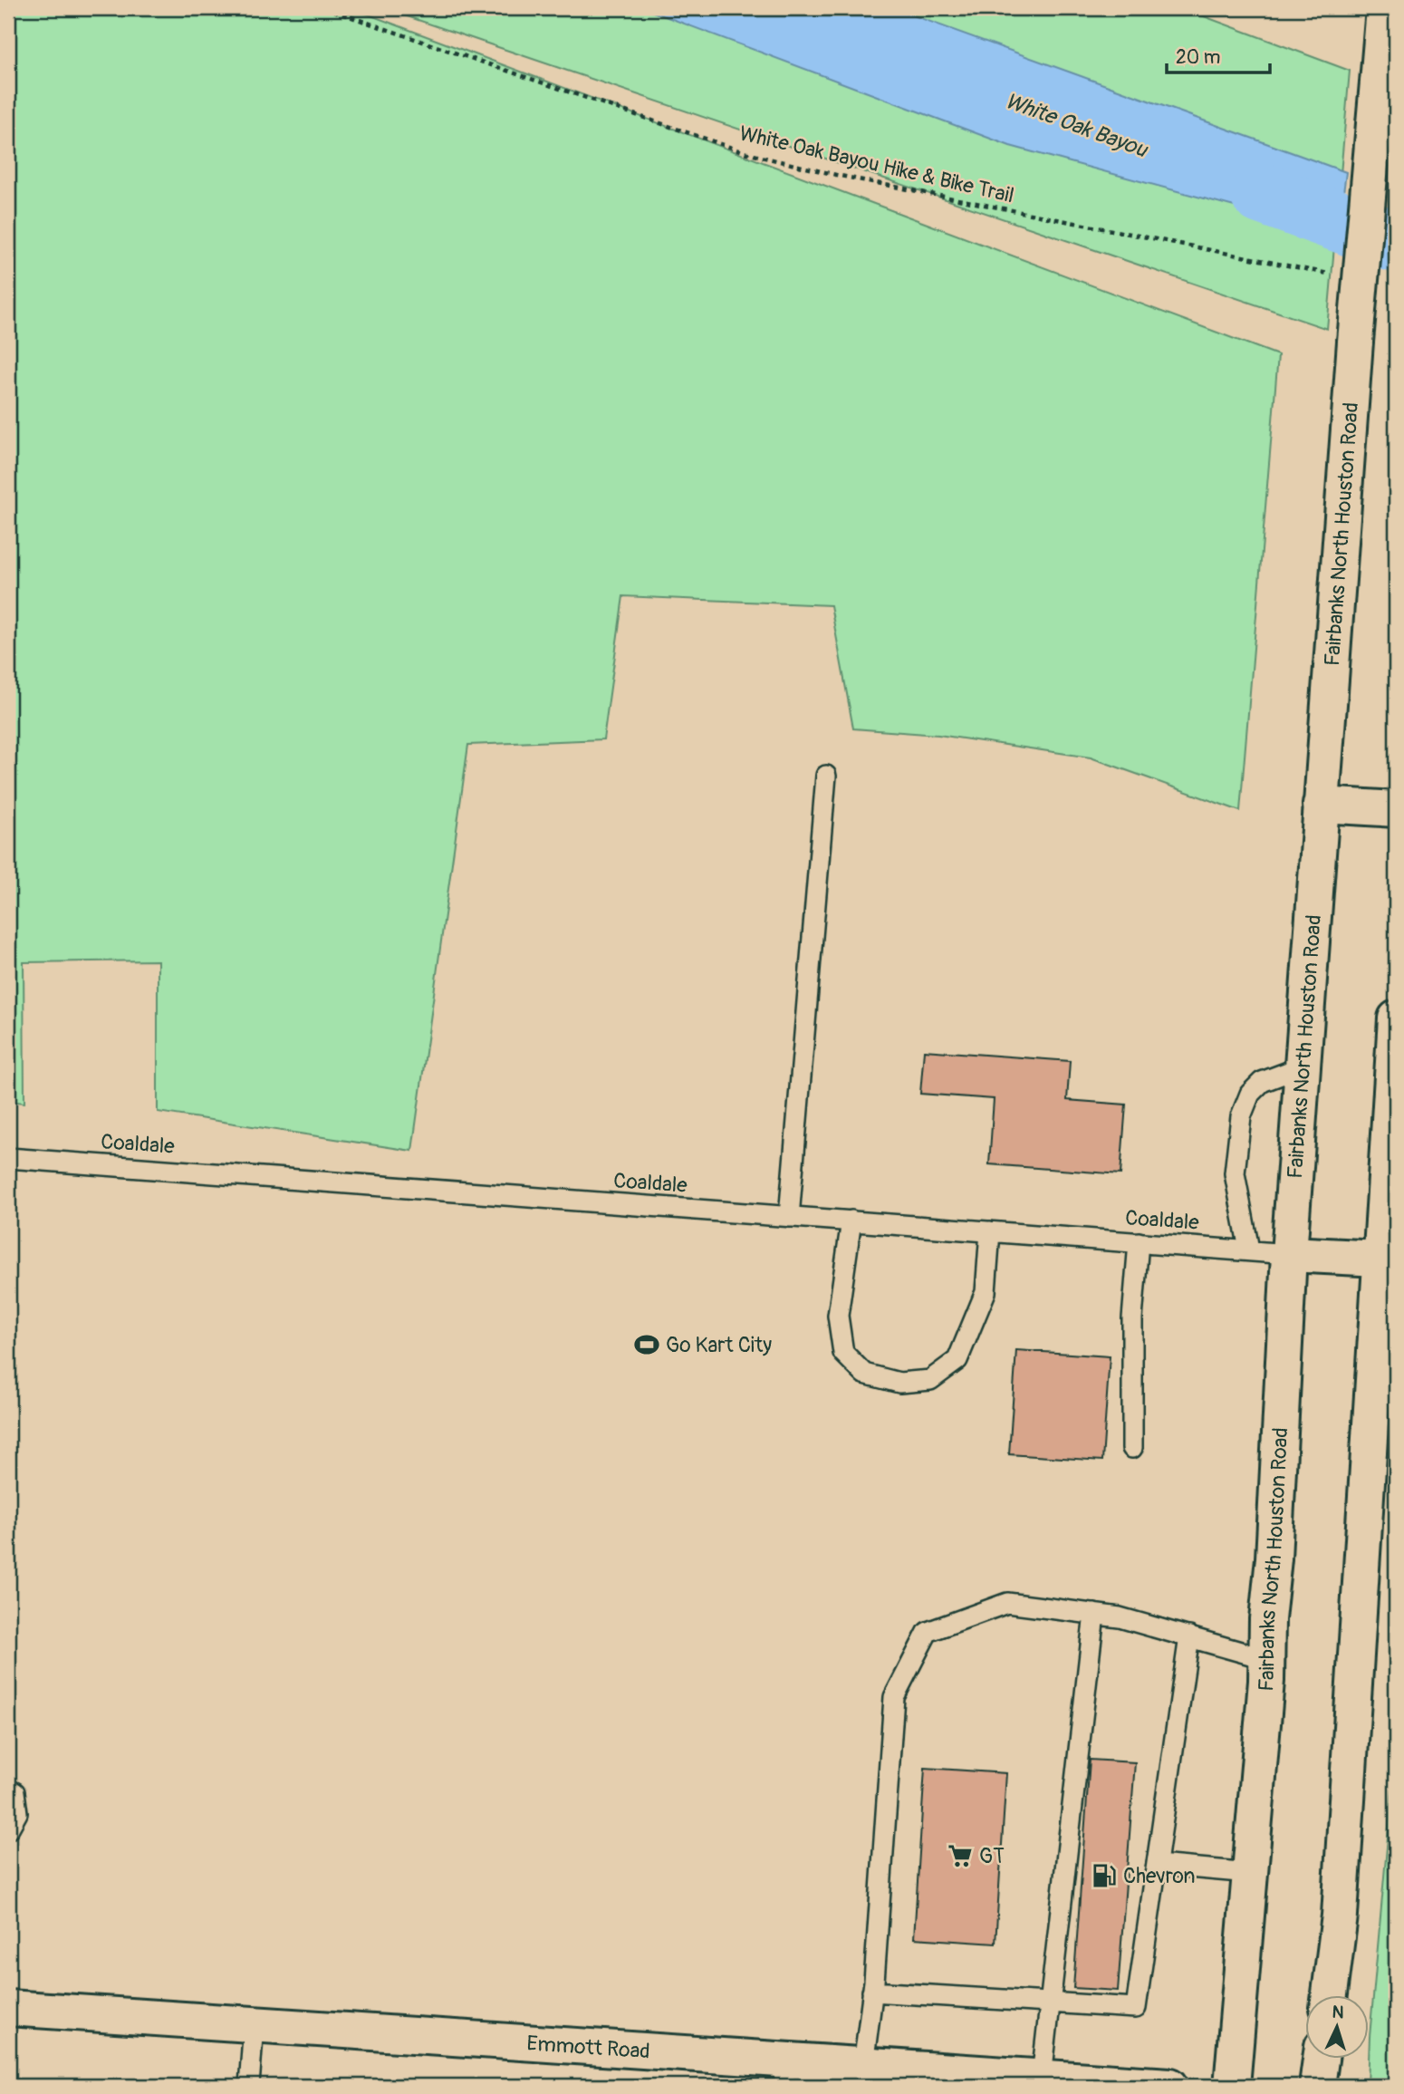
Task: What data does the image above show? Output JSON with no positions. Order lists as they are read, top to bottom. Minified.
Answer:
{"streets":{"main road":["Fairbanks North Houston Road","Emmott Road"],"lane":["Coaldale"],"path":["White Oak Bayou Hike & Bike Trail"]},"crossings":[["Fairbanks North Houston Road","Coaldale"]],"water":["White Oak Bayou"],"places":{"sports":["Go Kart City"],"supermarket":["GT"],"fuel station":["Chevron"]},"scale_bar":"20 m","north":"top"}
